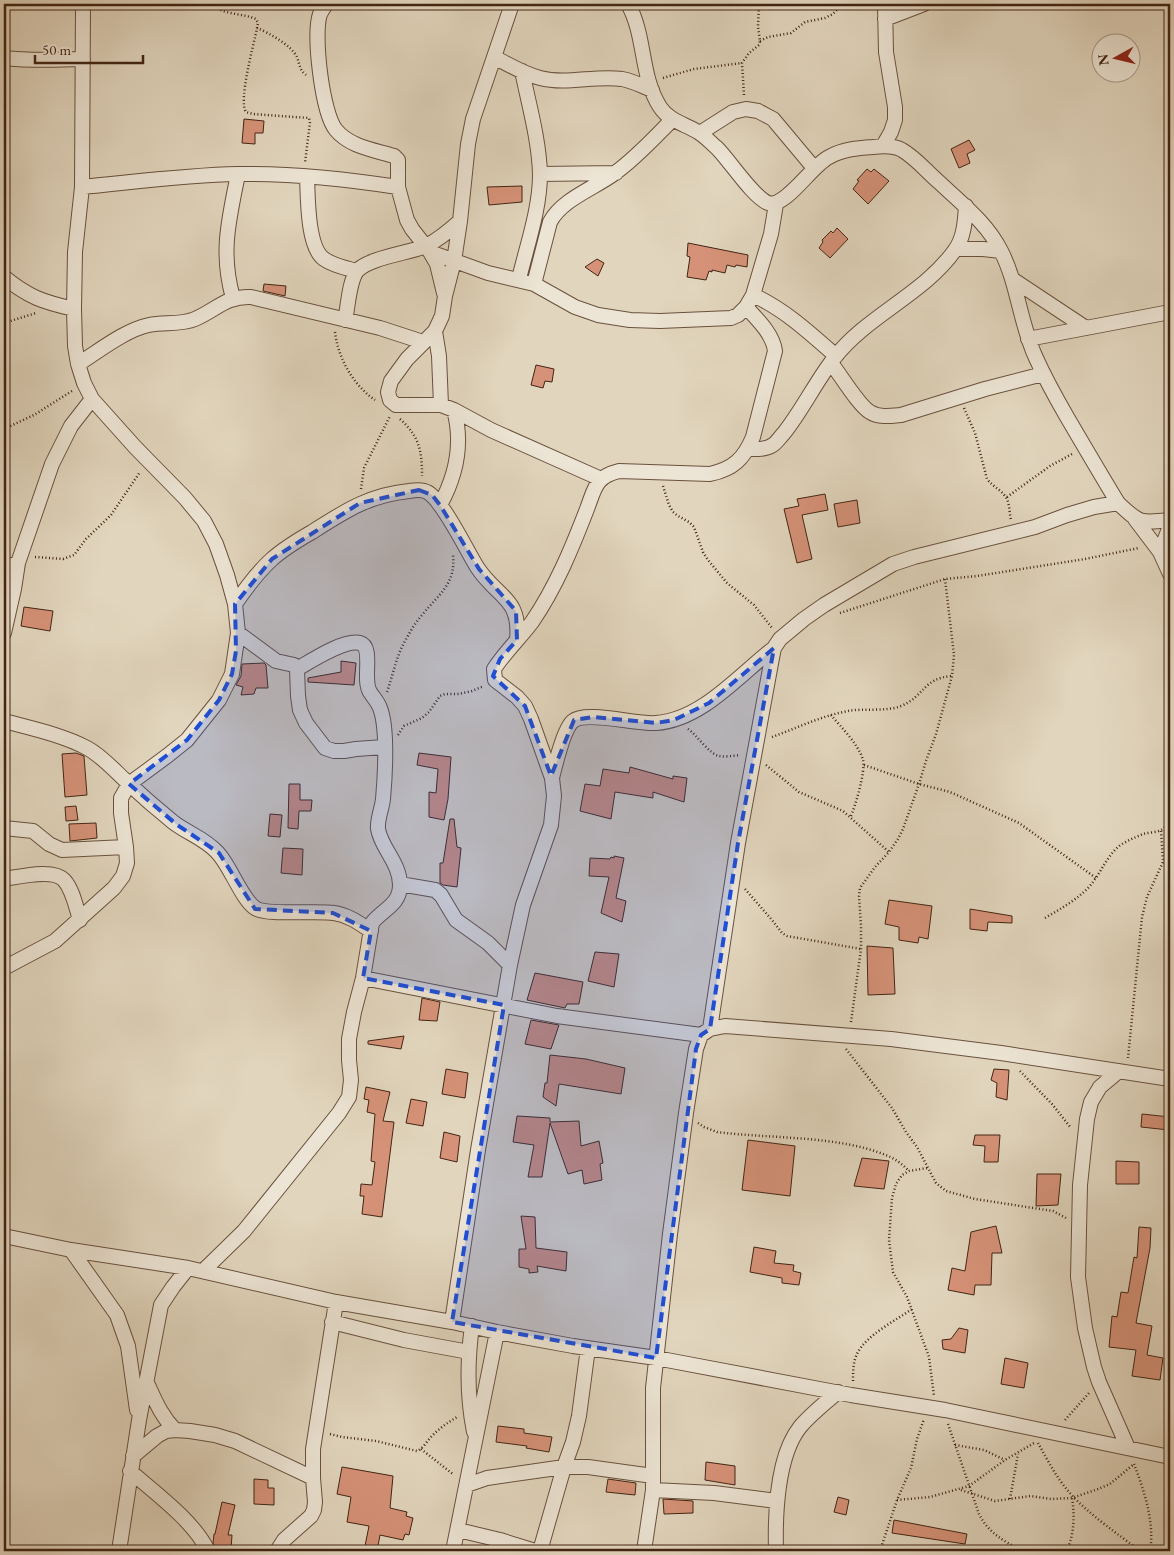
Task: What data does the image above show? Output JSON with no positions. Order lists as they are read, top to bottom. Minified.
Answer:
{"scale_bar":"50 m","north":"left"}
